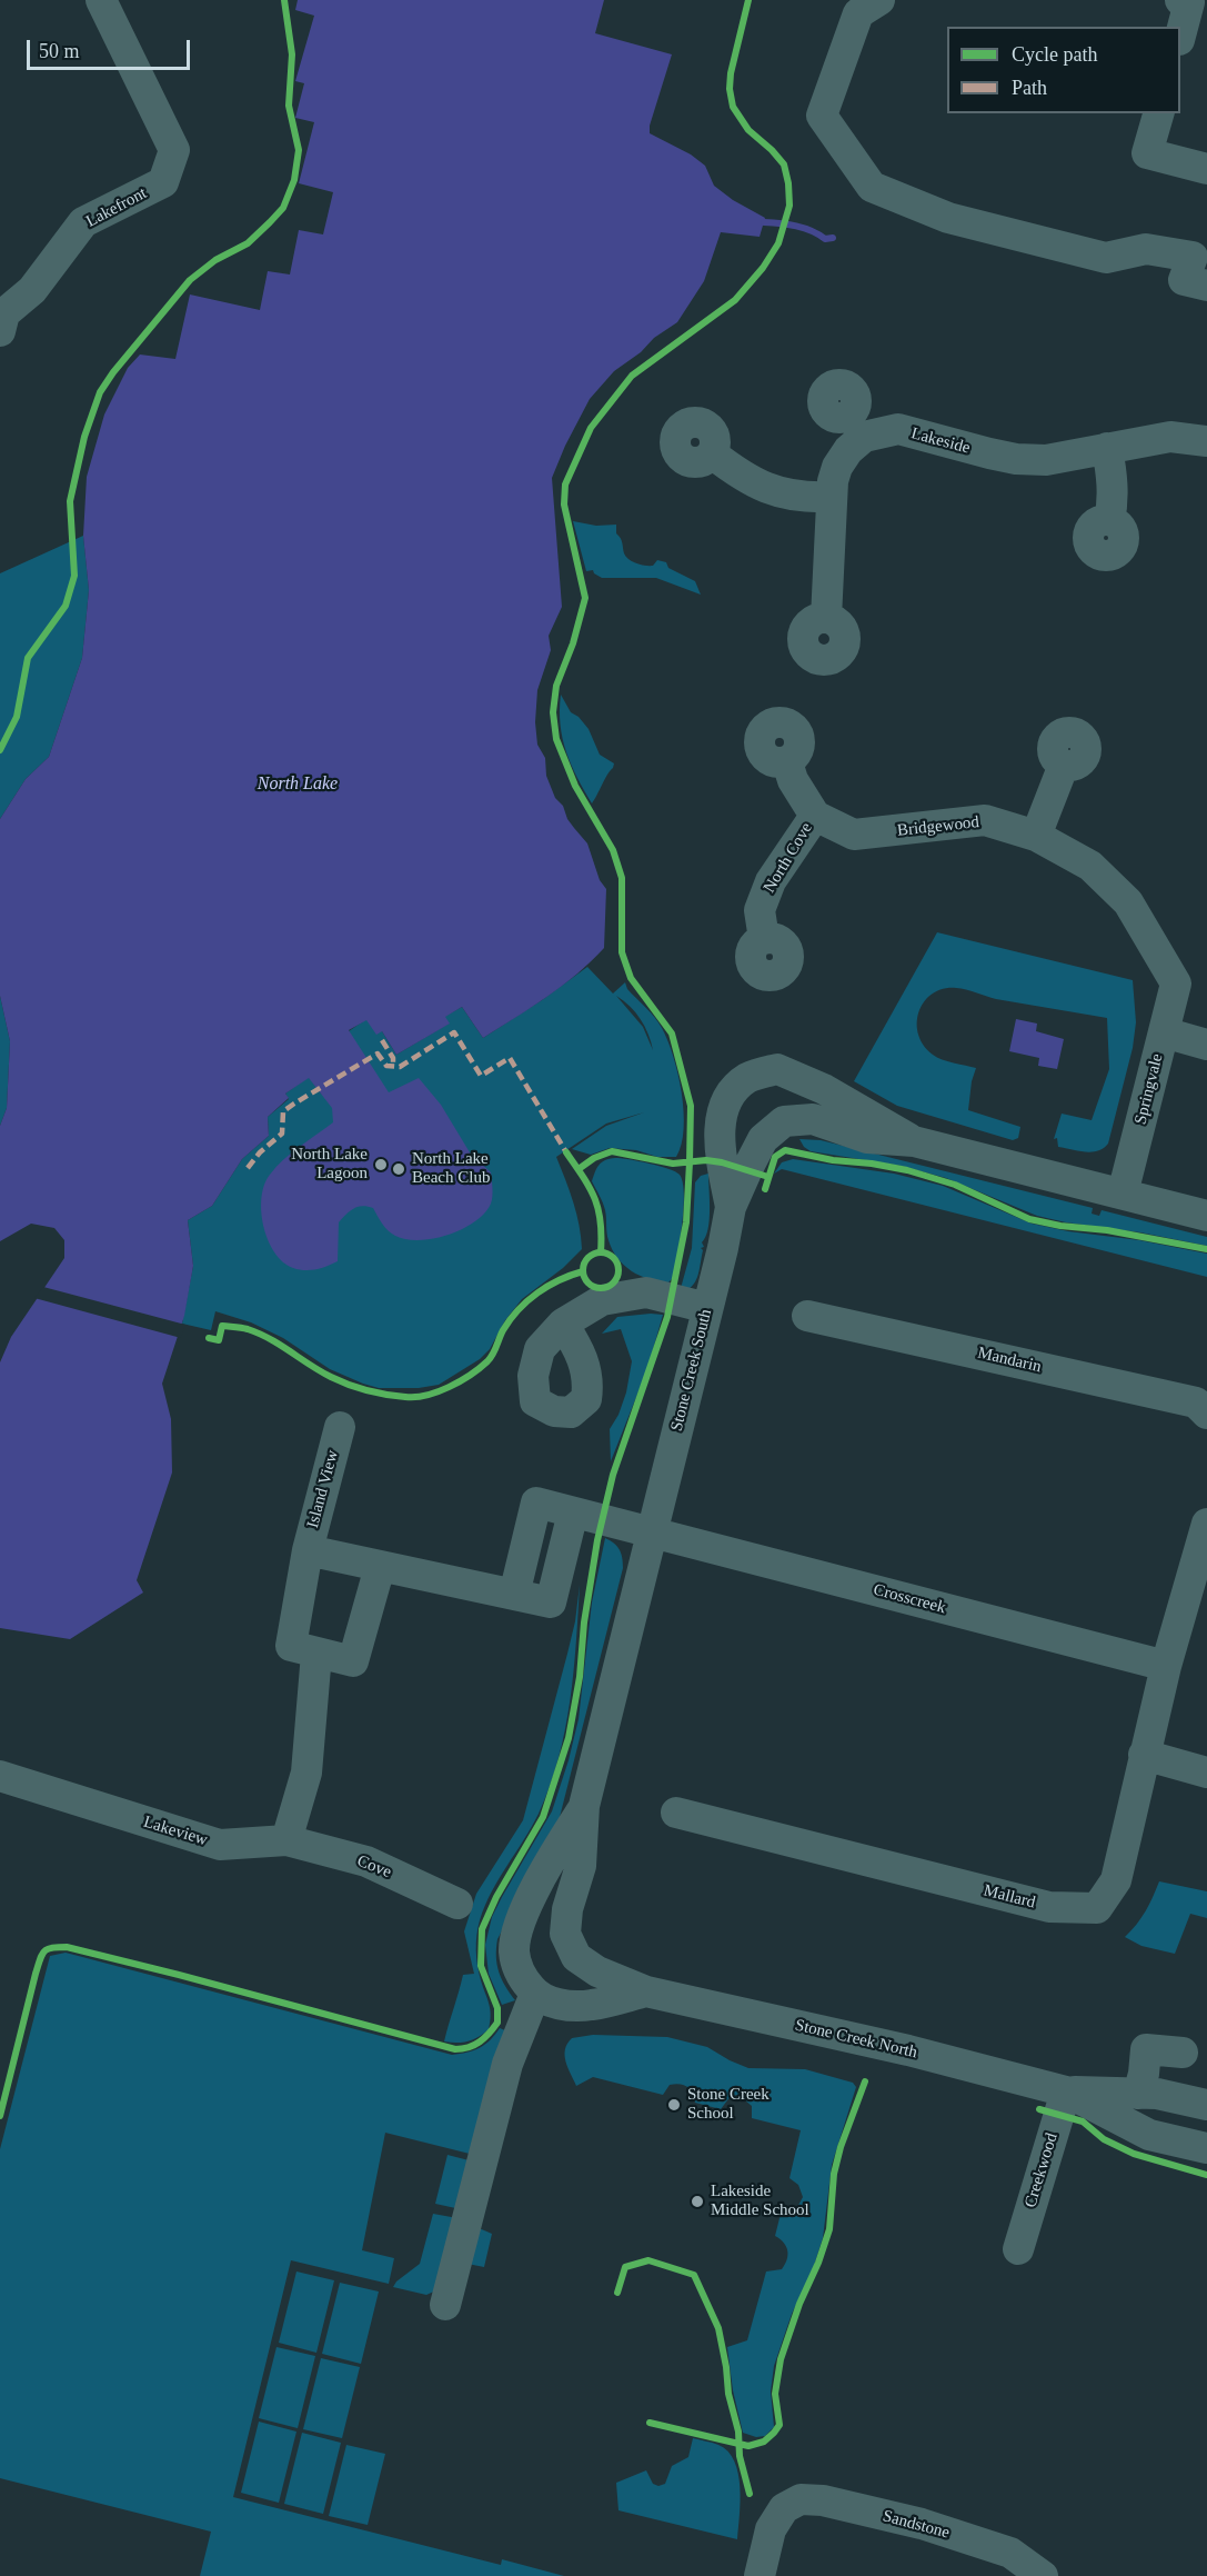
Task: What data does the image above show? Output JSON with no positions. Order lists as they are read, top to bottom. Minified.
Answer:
{"streets":{"street":["Lakefront","Lakeside","Bridgewood","North Cove","Springvale","Mandarin","Stone Creek South","Island View","Crosscreek","Lakeview","Cove","Mallard","Stone Creek North","Creekwood","Sandstone"]},"crossings":[["Bridgewood","North Cove"],["Bridgewood","Springvale"],["Springvale","Stone Creek South"],["Stone Creek South","Crosscreek"],["Stone Creek South","Stone Creek North"],["Crosscreek","Mallard"],["Crosscreek","Stone Creek North"],["Lakeview","Cove"],["Stone Creek North","Creekwood"]],"water":["North Lake"],"places":["North Lake Lagoon","North Lake Beach Club","Stone Creek School","Lakeside Middle School"],"legend":["Cycle path","Path"],"scale_bar":"50 m"}
